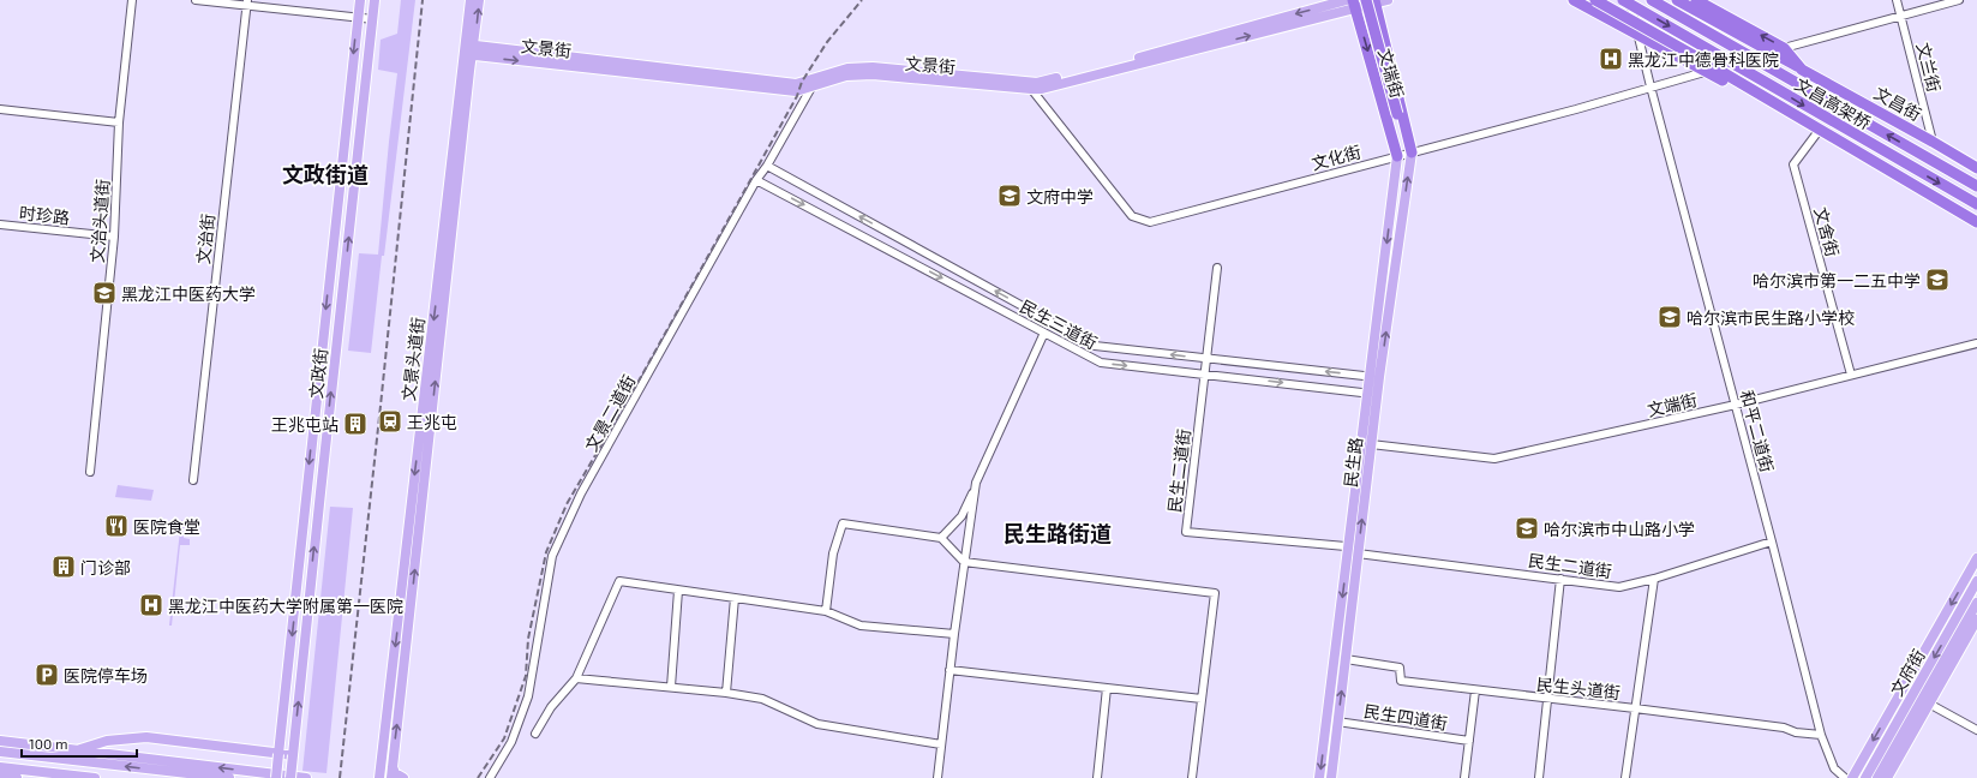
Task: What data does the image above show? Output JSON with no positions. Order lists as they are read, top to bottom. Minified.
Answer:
{"streets":{"highway":["文瑞街","文昌高架桥","文昌街"],"main road":["文景街","文景头道街","文政街","民生路","文府街"],"street":["文兰街","文化街","时珍路","文治头道街","文舍街","文治街","民生三道街","文端街","文景二道街","和平二道街","民生二道街","民生头道街","民生四道街"]},"crossings":[["文景街","文瑞街"],["文景街","文化街"],["文景街","文景头道街"],["文景街","文景二道街"],["文兰街","文昌街"],["文瑞街","文化街"],["文瑞街","民生路"],["文化街","和平二道街"],["文化街","民生路"],["时珍路","文治头道街"],["文舍街","文端街"],["民生三道街","文景二道街"],["民生三道街","民生路"],["民生三道街","民生二道街"],["文端街","和平二道街"],["文端街","民生路"],["和平二道街","民生二道街"],["和平二道街","民生头道街"],["民生路","民生二道街"],["民生路","民生头道街"],["民生路","民生四道街"]],"districts":["文政街道","民生路街道"],"places":{"hospital":["黑龙江中德骨科医院","黑龙江中医药大学附属第一医院"],"school or university":["文府中学","哈尔滨市第一二五中学","黑龙江中医药大学","哈尔滨市民生路小学校","哈尔滨市中山路小学"],"station":["王兆屯"],"building":["王兆屯站","门诊部"],"restaurant":["医院食堂"],"parking":["医院停车场"]},"scale_bar":"100 m"}
